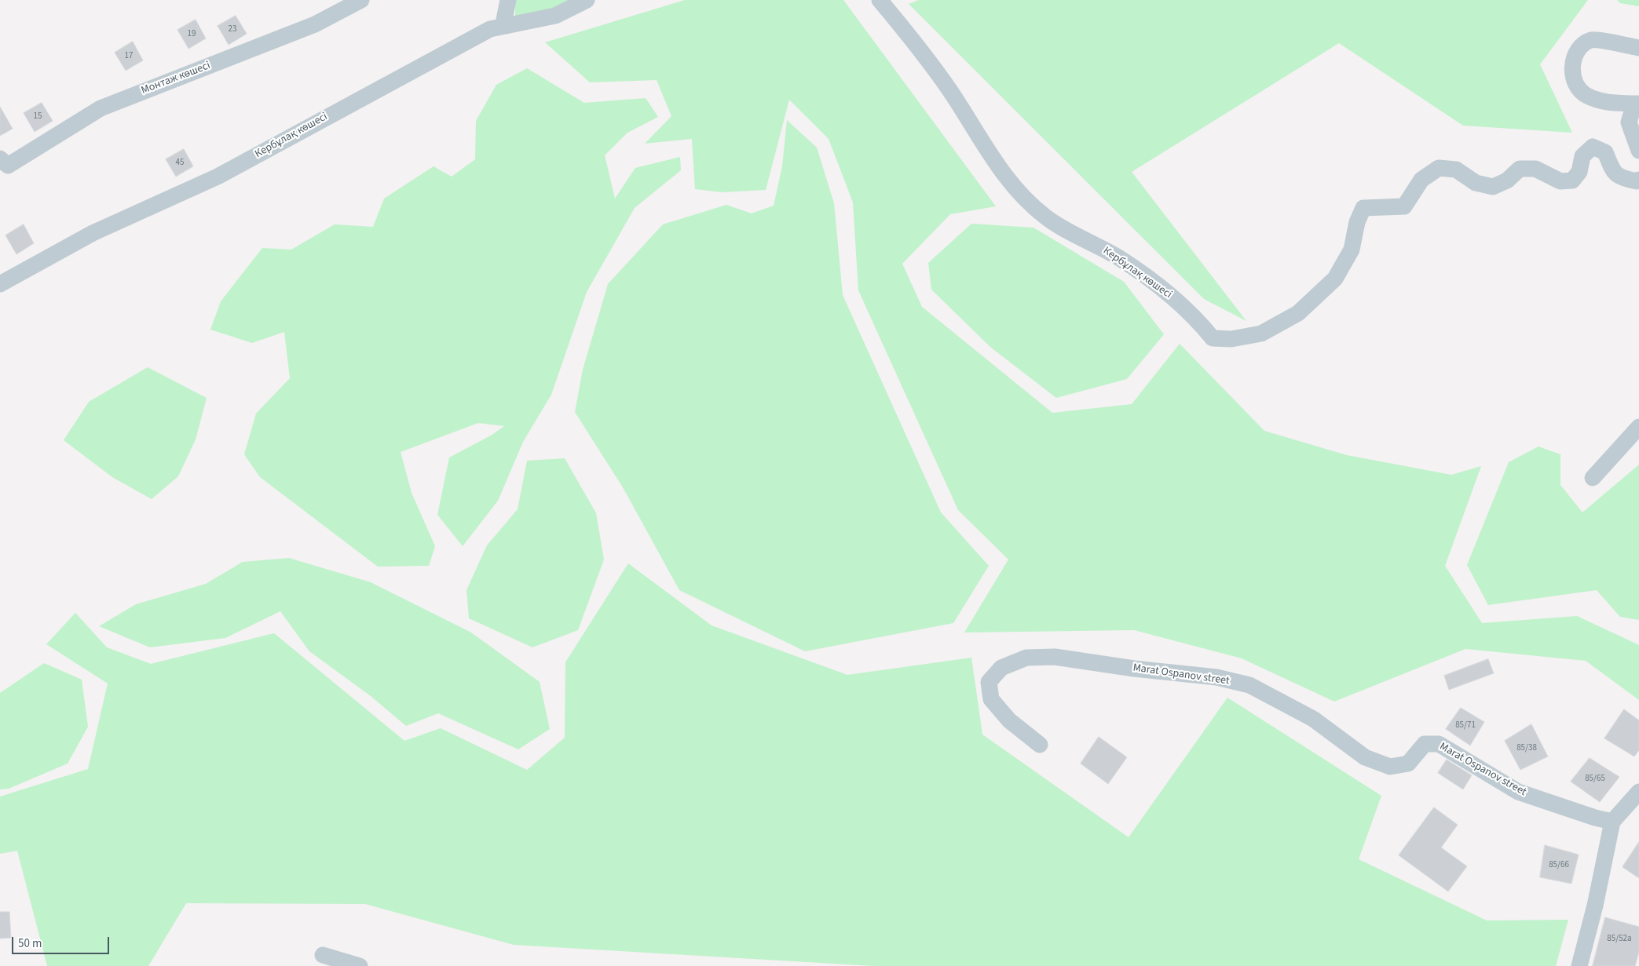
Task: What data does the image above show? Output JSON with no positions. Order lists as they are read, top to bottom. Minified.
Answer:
{"streets":{"street":["Монтаж көшесі","Кербұлақ көшесі","Marat Ospanov street"]},"house_numbers":["23","19","17","15","45","85/71","85/38","85/65","85/66","85/52а"],"scale_bar":"50 m"}
